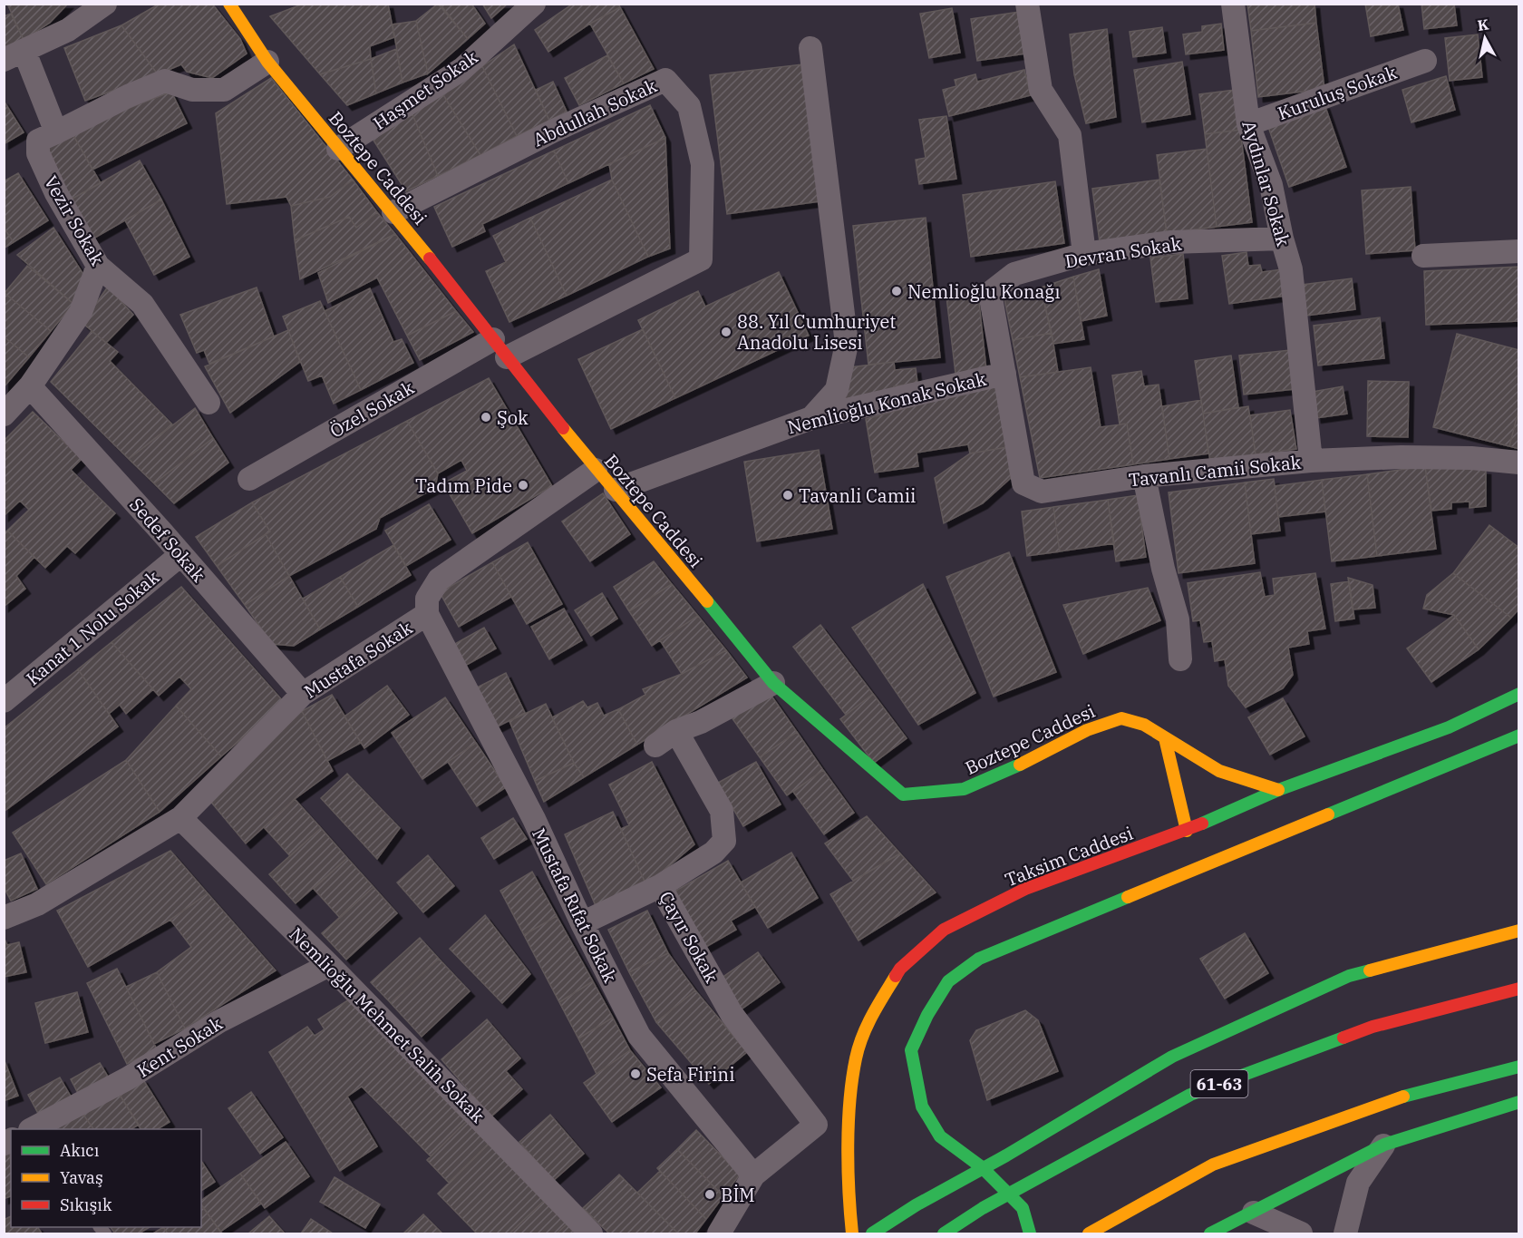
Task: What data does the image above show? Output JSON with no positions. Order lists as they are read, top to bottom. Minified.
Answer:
{"streets":{"street":["Haşmet Sokak","Kuruluş Sokak","Abdullah Sokak","Boztepe Caddesi","Aydınlar Sokak","Vezir Sokak","Devran Sokak","Nemlioğlu Konak Sokak","Özel Sokak","Tavanlı Camii Sokak","Sedef Sokak","Kanat 1 Nolu Sokak","Mustafa Sokak","Taksim Caddesi","Mustafa Rıfat Sokak","Çayır Sokak","Nemlioğlu Mehmet Salih Sokak","Kent Sokak","61-63"]},"crossings":[["Haşmet Sokak","Boztepe Caddesi"],["Kuruluş Sokak","Aydınlar Sokak"],["Abdullah Sokak","Boztepe Caddesi"],["Abdullah Sokak","Özel Sokak"],["Boztepe Caddesi","Nemlioğlu Konak Sokak"],["Boztepe Caddesi","Özel Sokak"],["Boztepe Caddesi","Mustafa Sokak"],["Boztepe Caddesi","Taksim Caddesi"],["Aydınlar Sokak","Devran Sokak"],["Aydınlar Sokak","Tavanlı Camii Sokak"],["Devran Sokak","Nemlioğlu Konak Sokak"],["Devran Sokak","Tavanlı Camii Sokak"],["Nemlioğlu Konak Sokak","Tavanlı Camii Sokak"],["Sedef Sokak","Kanat 1 Nolu Sokak"],["Sedef Sokak","Mustafa Sokak"],["Mustafa Sokak","Mustafa Rıfat Sokak"],["Mustafa Sokak","Nemlioğlu Mehmet Salih Sokak"],["Mustafa Rıfat Sokak","Çayır Sokak"],["Nemlioğlu Mehmet Salih Sokak","Kent Sokak"]],"places":["Nemlioğlu Konağı","88. Yıl Cumhuriyet Anadolu Lisesi","Şok","Tadım Pide","Tavanli Camii","Sefa Firini","BİM"],"legend":["Akıcı","Yavaş","Sıkışık"],"north":"top"}
